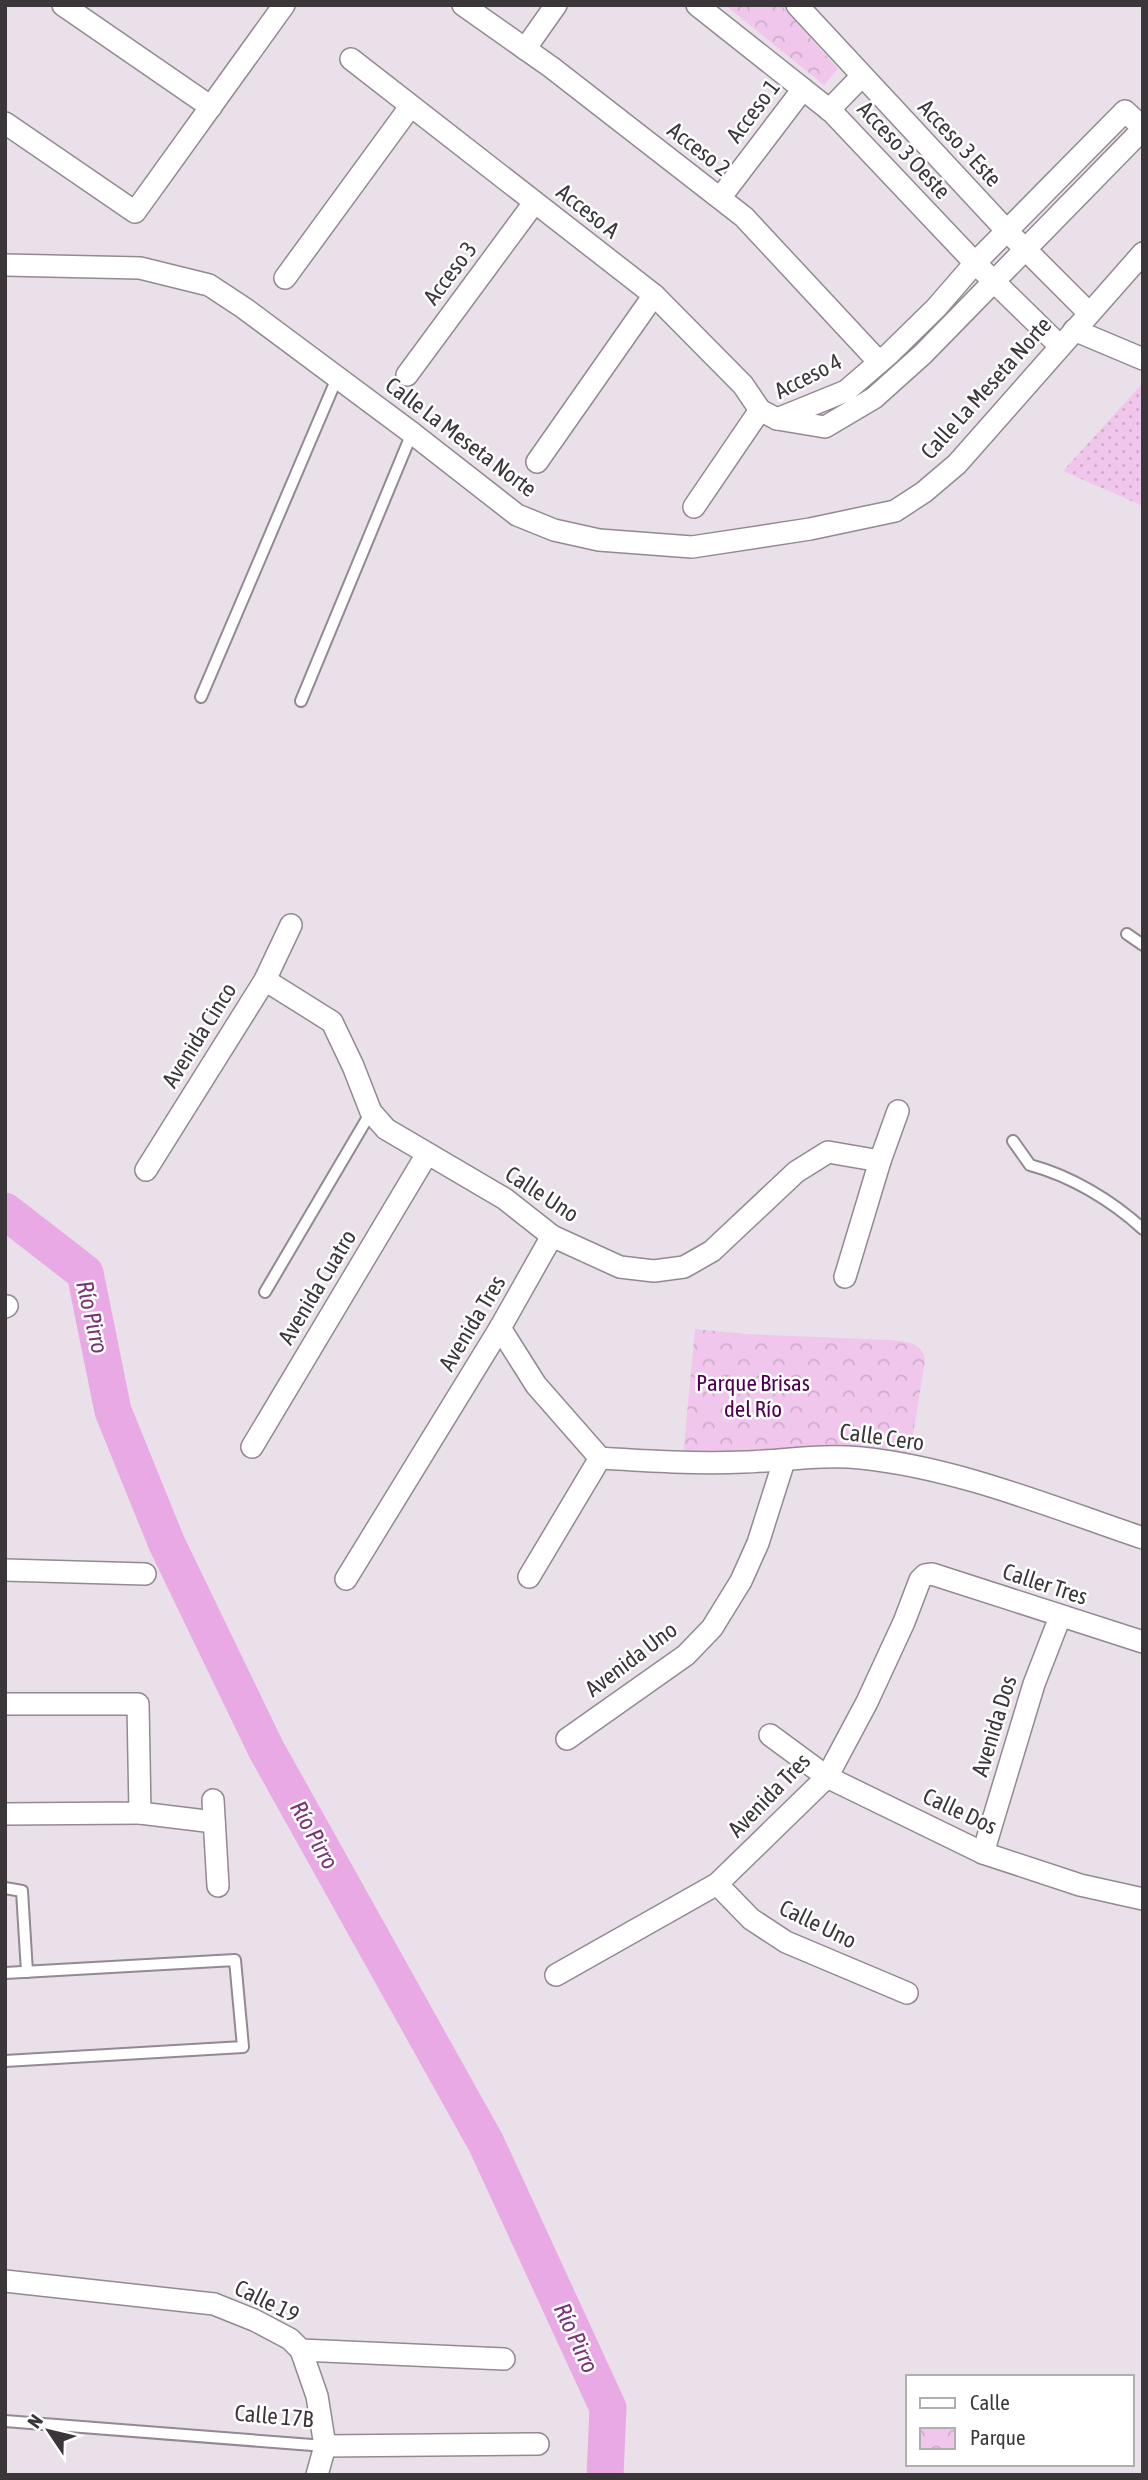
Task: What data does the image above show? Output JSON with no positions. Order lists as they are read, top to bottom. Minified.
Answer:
{"streets":{"street":["Acceso 1","Acceso 3 Este","Acceso 2","Acceso 3 Oeste","Acceso A","Acceso 3","Acceso 4","Calle La Meseta Norte","Avenida Cinco","Calle Uno","Avenida Cuatro","Avenida Tres","Calle Cero","Caller Tres","Avenida Uno","Avenida Dos","Calle Dos","Calle 19","Calle 17B"]},"crossings":[["Acceso 1","Acceso 2"],["Acceso 1","Acceso 3 Oeste"],["Acceso 3 Este","Acceso 4"],["Acceso 3 Este","Calle La Meseta Norte"],["Acceso 2","Acceso 4"],["Acceso 3 Oeste","Acceso 4"],["Acceso 3 Oeste","Calle La Meseta Norte"],["Acceso A","Acceso 3"],["Acceso A","Acceso 4"],["Avenida Cinco","Calle Uno"],["Calle Uno","Avenida Cuatro"],["Calle Uno","Avenida Tres"],["Avenida Tres","Caller Tres"],["Avenida Tres","Calle Dos"],["Calle Cero","Avenida Uno"],["Caller Tres","Avenida Dos"],["Avenida Dos","Calle Dos"]],"water":["Río Pirro"],"parks":["Parque Brisas del Río"],"legend":["Calle","Parque"],"north":"top left"}
